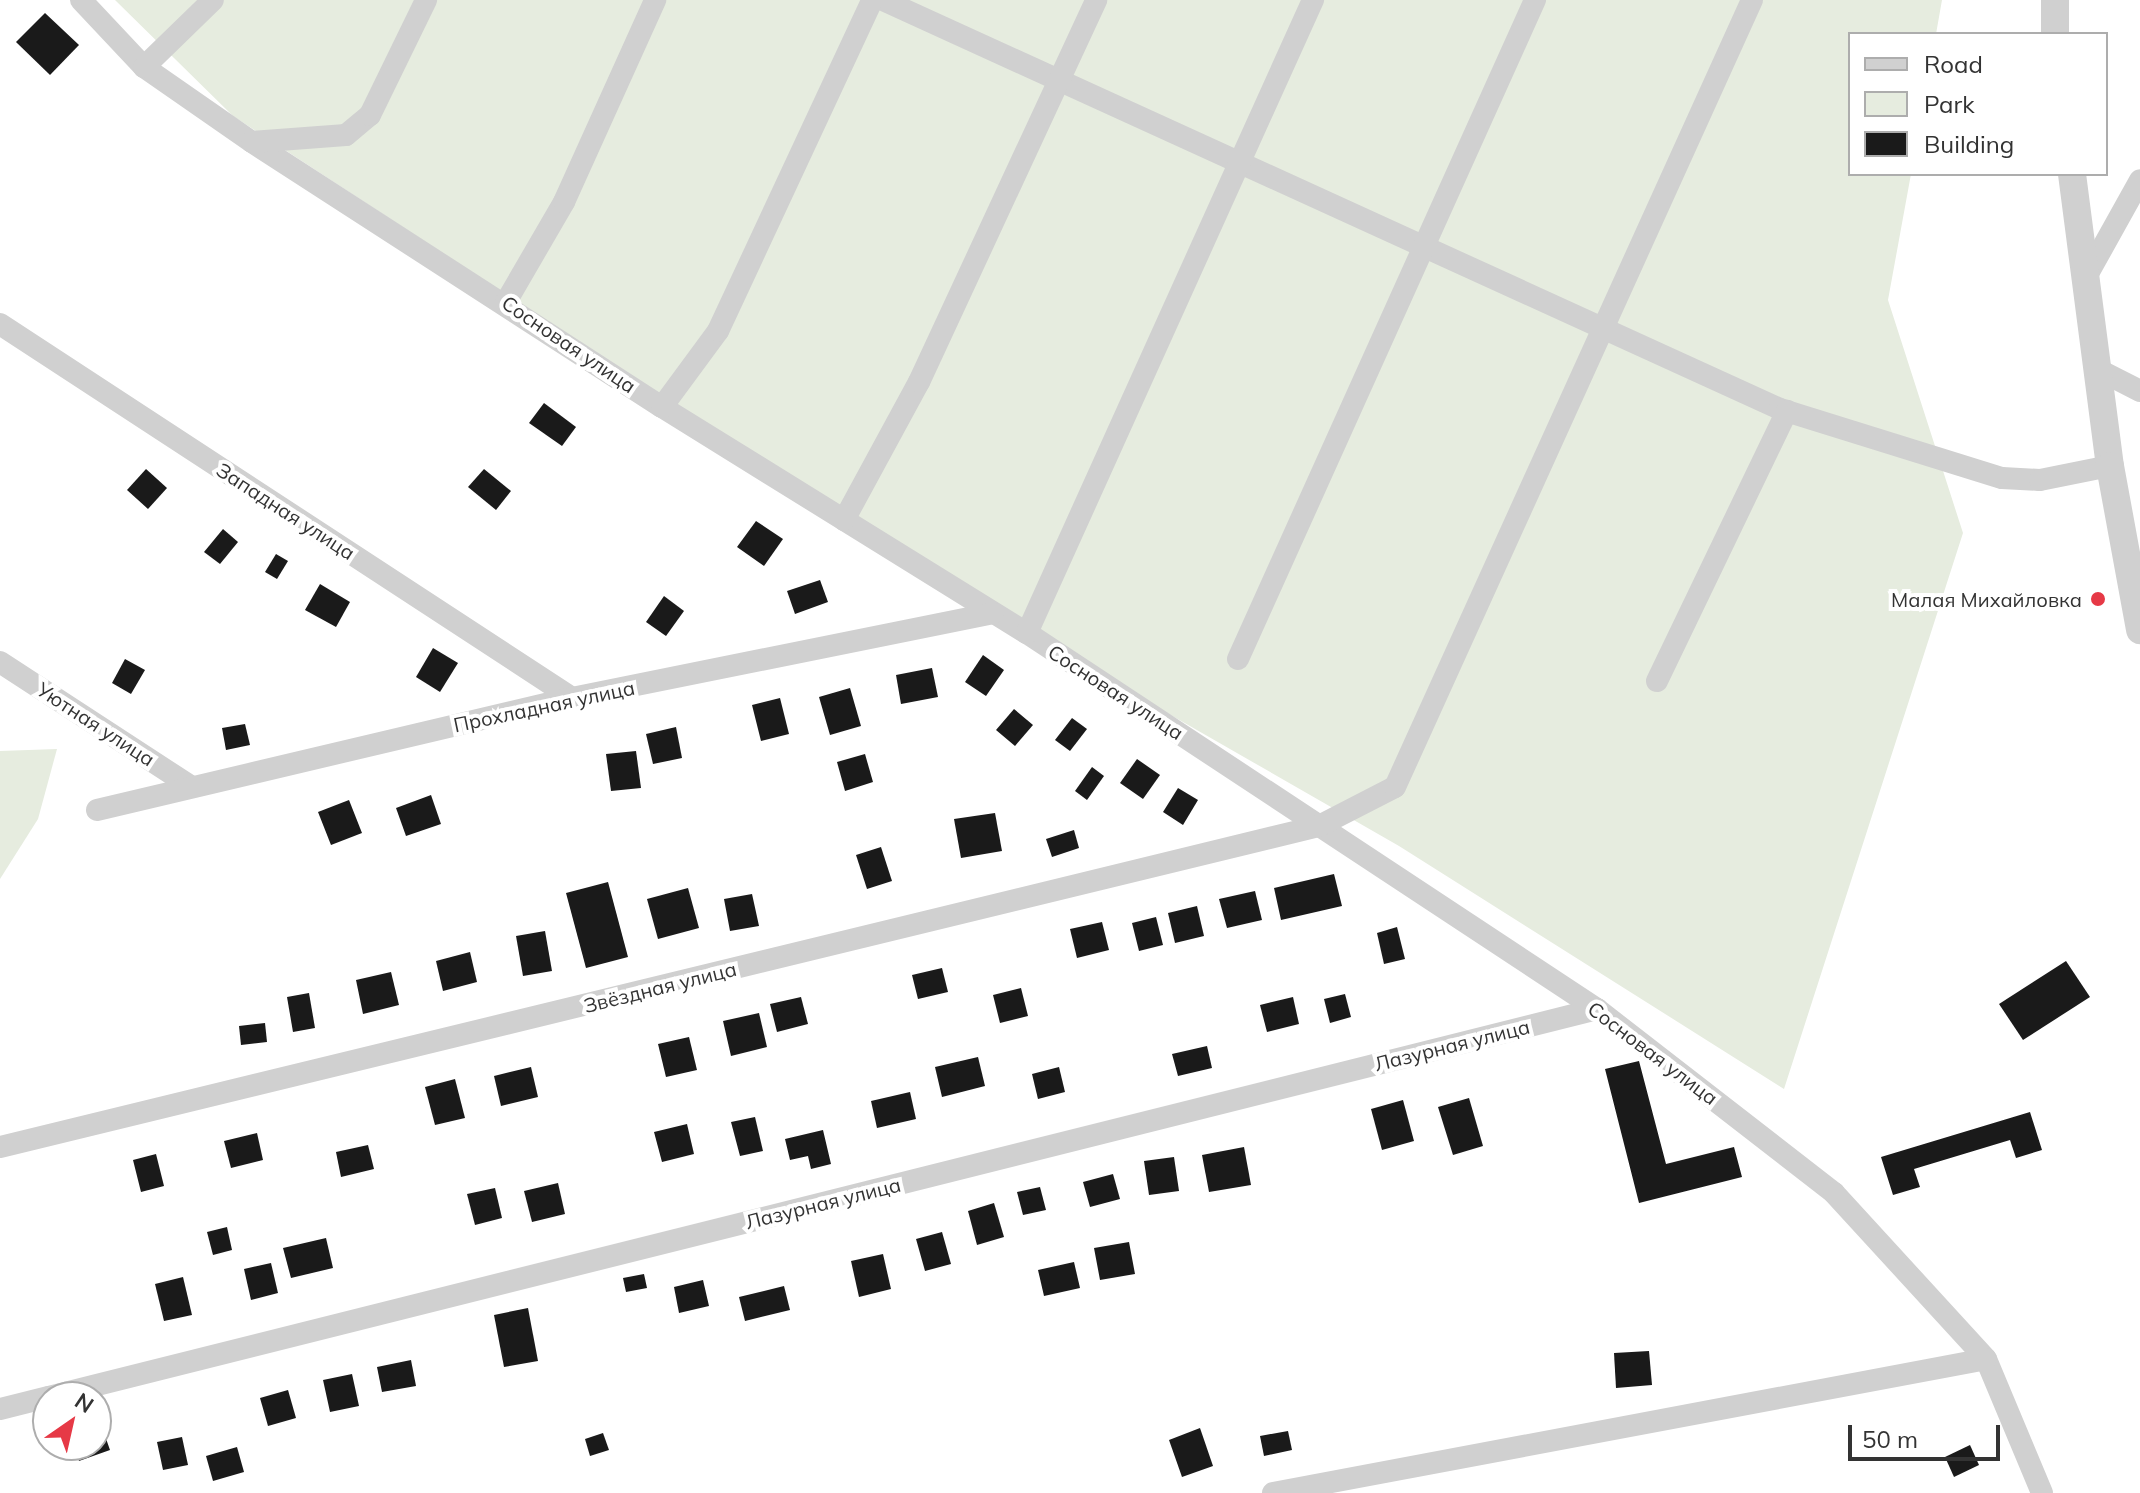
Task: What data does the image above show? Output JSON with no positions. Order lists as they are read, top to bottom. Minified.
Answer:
{"streets":{"street":["Сосновая улица","Западная улица","Прохладная улица","Уютная улица","Звёздная улица","Лазурная улица"]},"crossings":[["Сосновая улица","Прохладная улица"],["Сосновая улица","Звёздная улица"],["Сосновая улица","Лазурная улица"],["Западная улица","Прохладная улица"],["Прохладная улица","Уютная улица"]],"places":["Малая Михайловка"],"legend":["Road","Park","Building"],"scale_bar":"50 m","north":"top right"}
